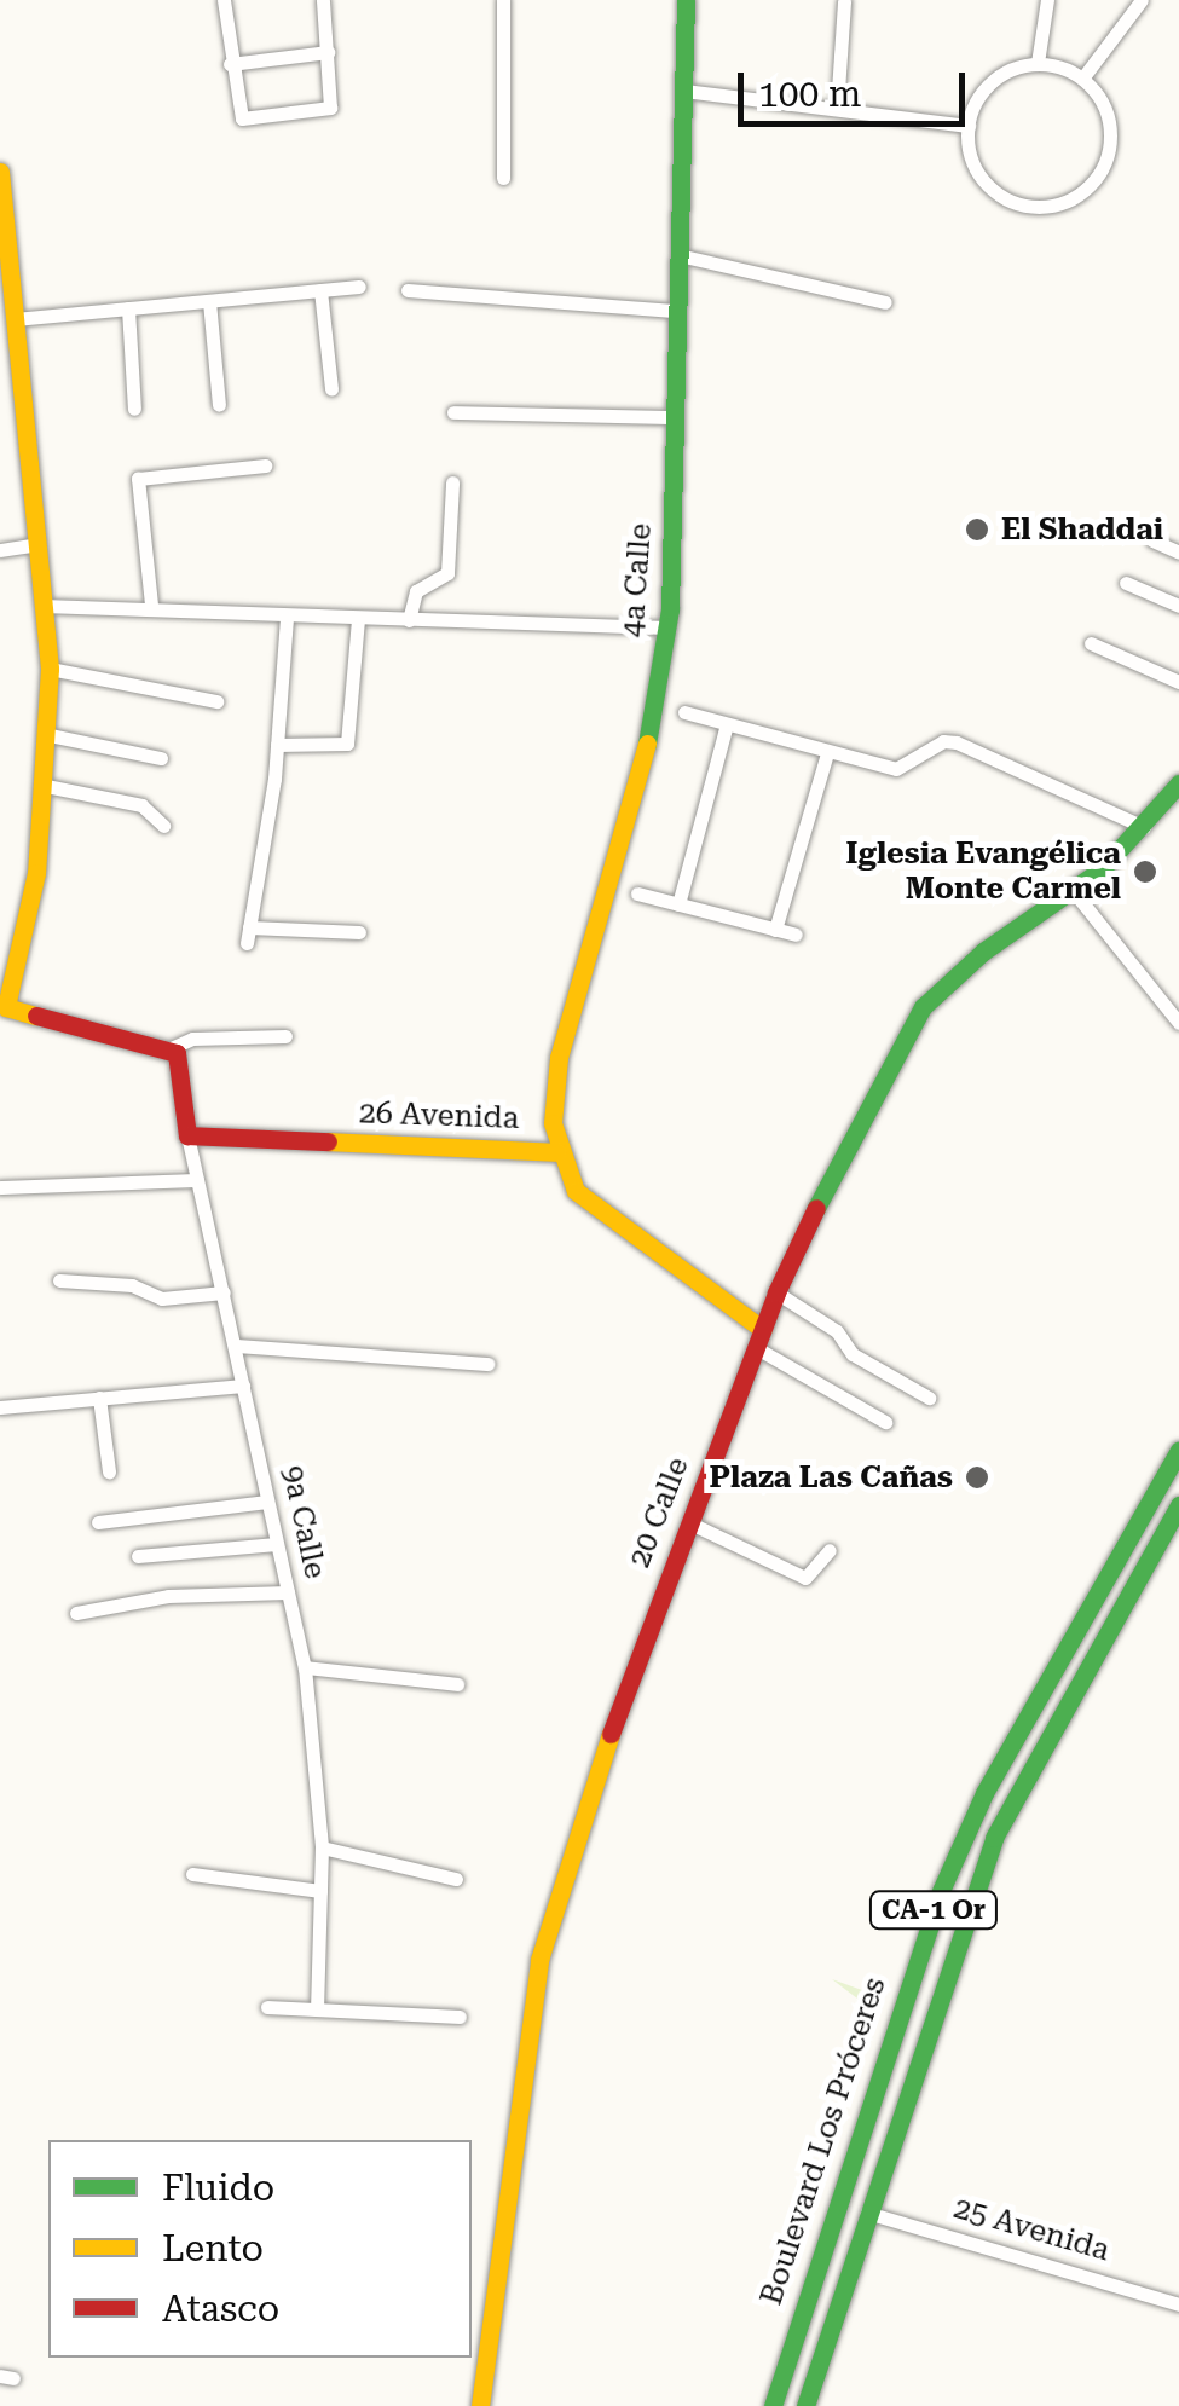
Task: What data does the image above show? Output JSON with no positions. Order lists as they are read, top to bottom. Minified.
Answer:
{"streets":{"main road":["4a Calle","26 Avenida","20 Calle","9a Calle","CA-1 Or","Boulevard Los Próceres"],"street":["25 Avenida"]},"crossings":[["4a Calle","26 Avenida"],["26 Avenida","20 Calle"],["26 Avenida","9a Calle"],["Boulevard Los Próceres","25 Avenida"]],"places":["El Shaddai","Iglesia Evangélica Monte Carmel","Plaza Las Cañas"],"legend":["Fluido","Lento","Atasco"],"scale_bar":"100 m"}
